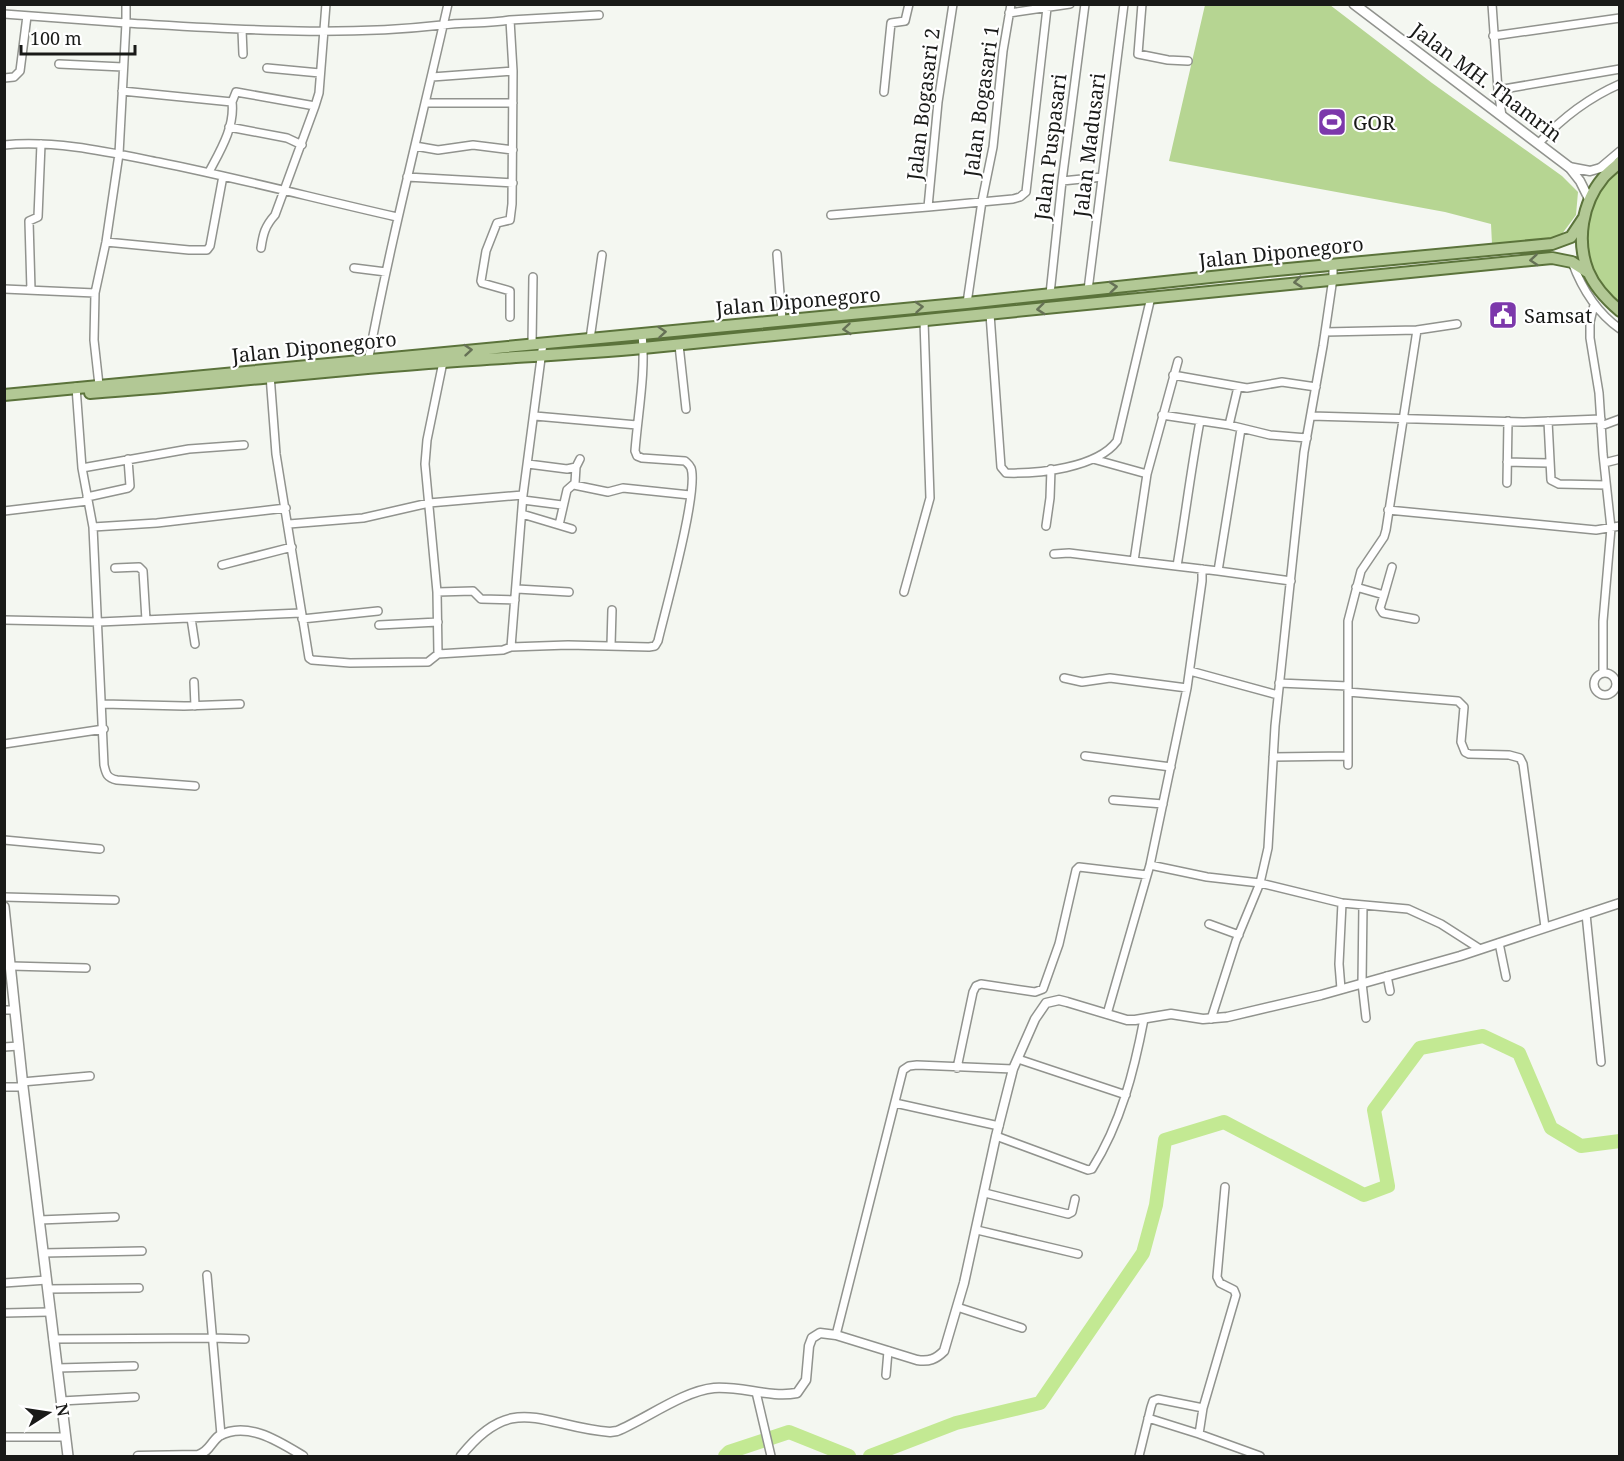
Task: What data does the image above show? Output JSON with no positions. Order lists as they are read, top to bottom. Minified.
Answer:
{"streets":{"main road":["Jalan MH. Thamrin","Jalan Diponegoro"],"street":["Jalan Bogasari 1","Jalan Bogasari 2","Jalan Madusari","Jalan Puspasari"]},"crossings":[["Jalan Bogasari 1","Jalan Bogasari 2"],["Jalan Bogasari 1","Jalan Puspasari"],["Jalan Bogasari 1","Jalan Diponegoro"],["Jalan Madusari","Jalan Diponegoro"],["Jalan Puspasari","Jalan Diponegoro"]],"places":{"sports":["GOR"],"public building":["Samsat"]},"scale_bar":"100 m","north":"right"}
